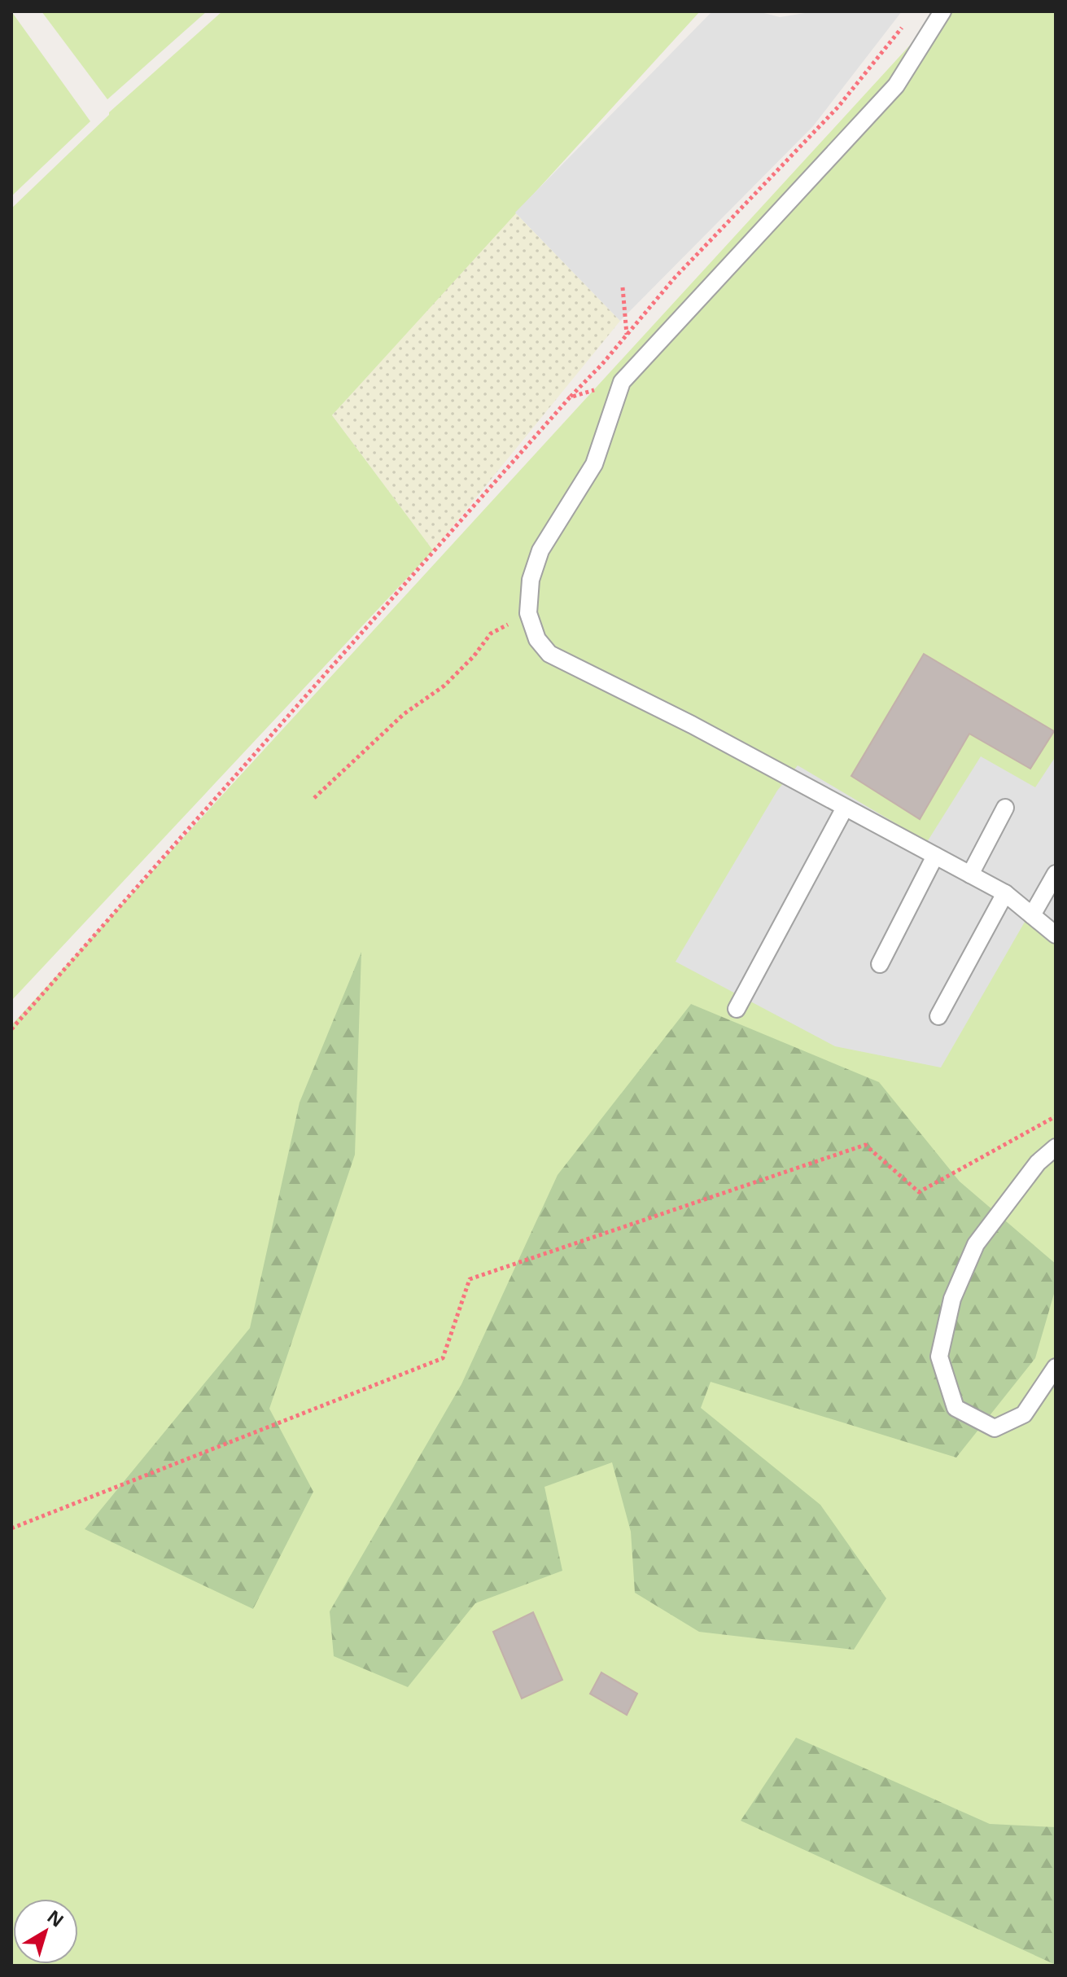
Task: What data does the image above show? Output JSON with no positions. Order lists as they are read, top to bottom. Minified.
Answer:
{"north":"top right"}
